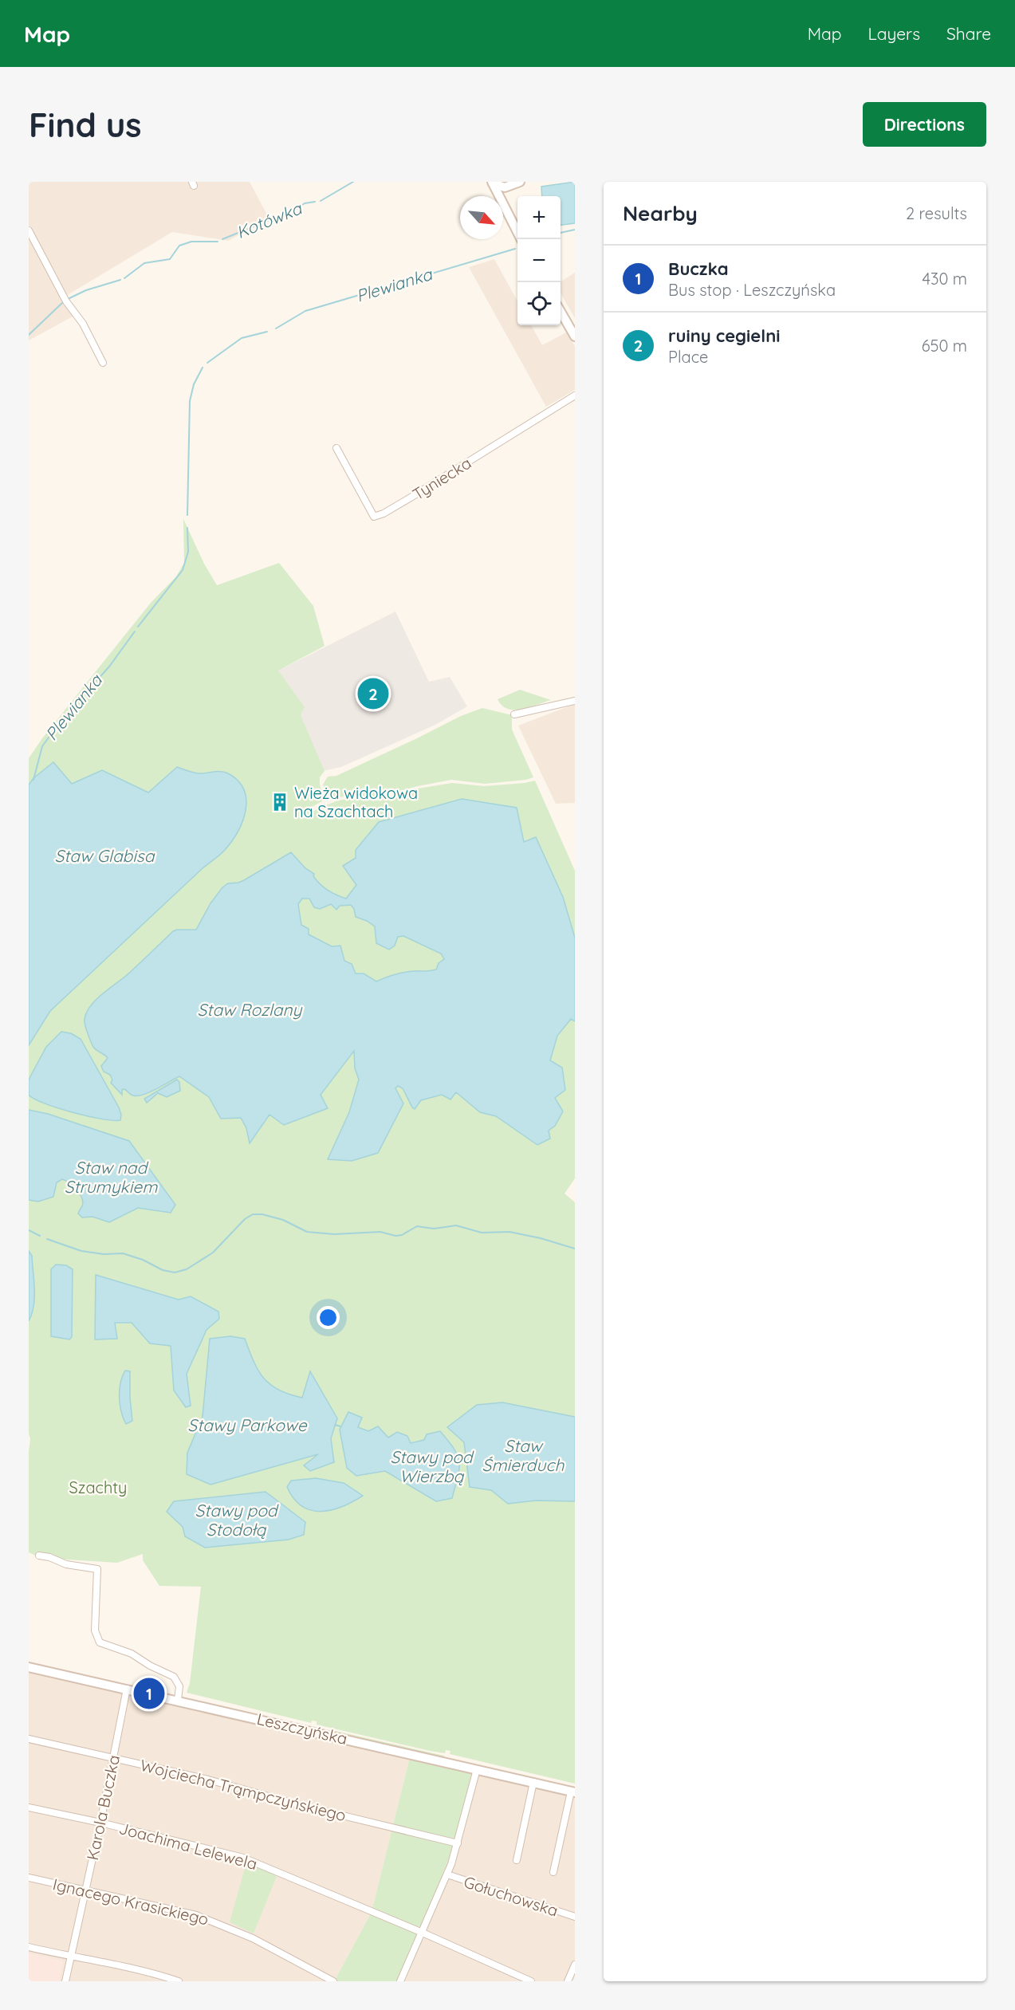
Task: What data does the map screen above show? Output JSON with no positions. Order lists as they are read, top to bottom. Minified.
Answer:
{"streets":{"street":["Tyniecka","Leszczyńska","Wojciecha Trąmpczyńskiego","Karola Buczka","Joachima Lelewela","Gołuchowska","Ignacego Krasickiego"]},"crossings":[["Leszczyńska","Karola Buczka"],["Wojciecha Trąmpczyńskiego","Karola Buczka"],["Karola Buczka","Joachima Lelewela"],["Karola Buczka","Ignacego Krasickiego"]],"water":["Kotówka","Plewianka","Staw Glabisa","Staw Rozlany","Staw nad Strumykiem","Stawy Parkowe","Staw Śmierduch","Stawy pod Wierzbą","Stawy pod Stodołą"],"parks":["Szachty"],"places":{"building":["Wieża widokowa na Szachtach"]},"north":"bottom right","page":{"header":"Map","nav":["Map","Layers","Share"],"buttons":"Directions","title":"Find us","heading":["Nearby","2 results"],"map_buttons":["+","−"],"list":[{"mark":"1","name":"Buczka","note":"Bus stop · Leszczyńska","value":"430 m"},{"mark":"2","name":"ruiny cegielni","note":"Place","value":"650 m"}],"pins":["2","1"]}}
